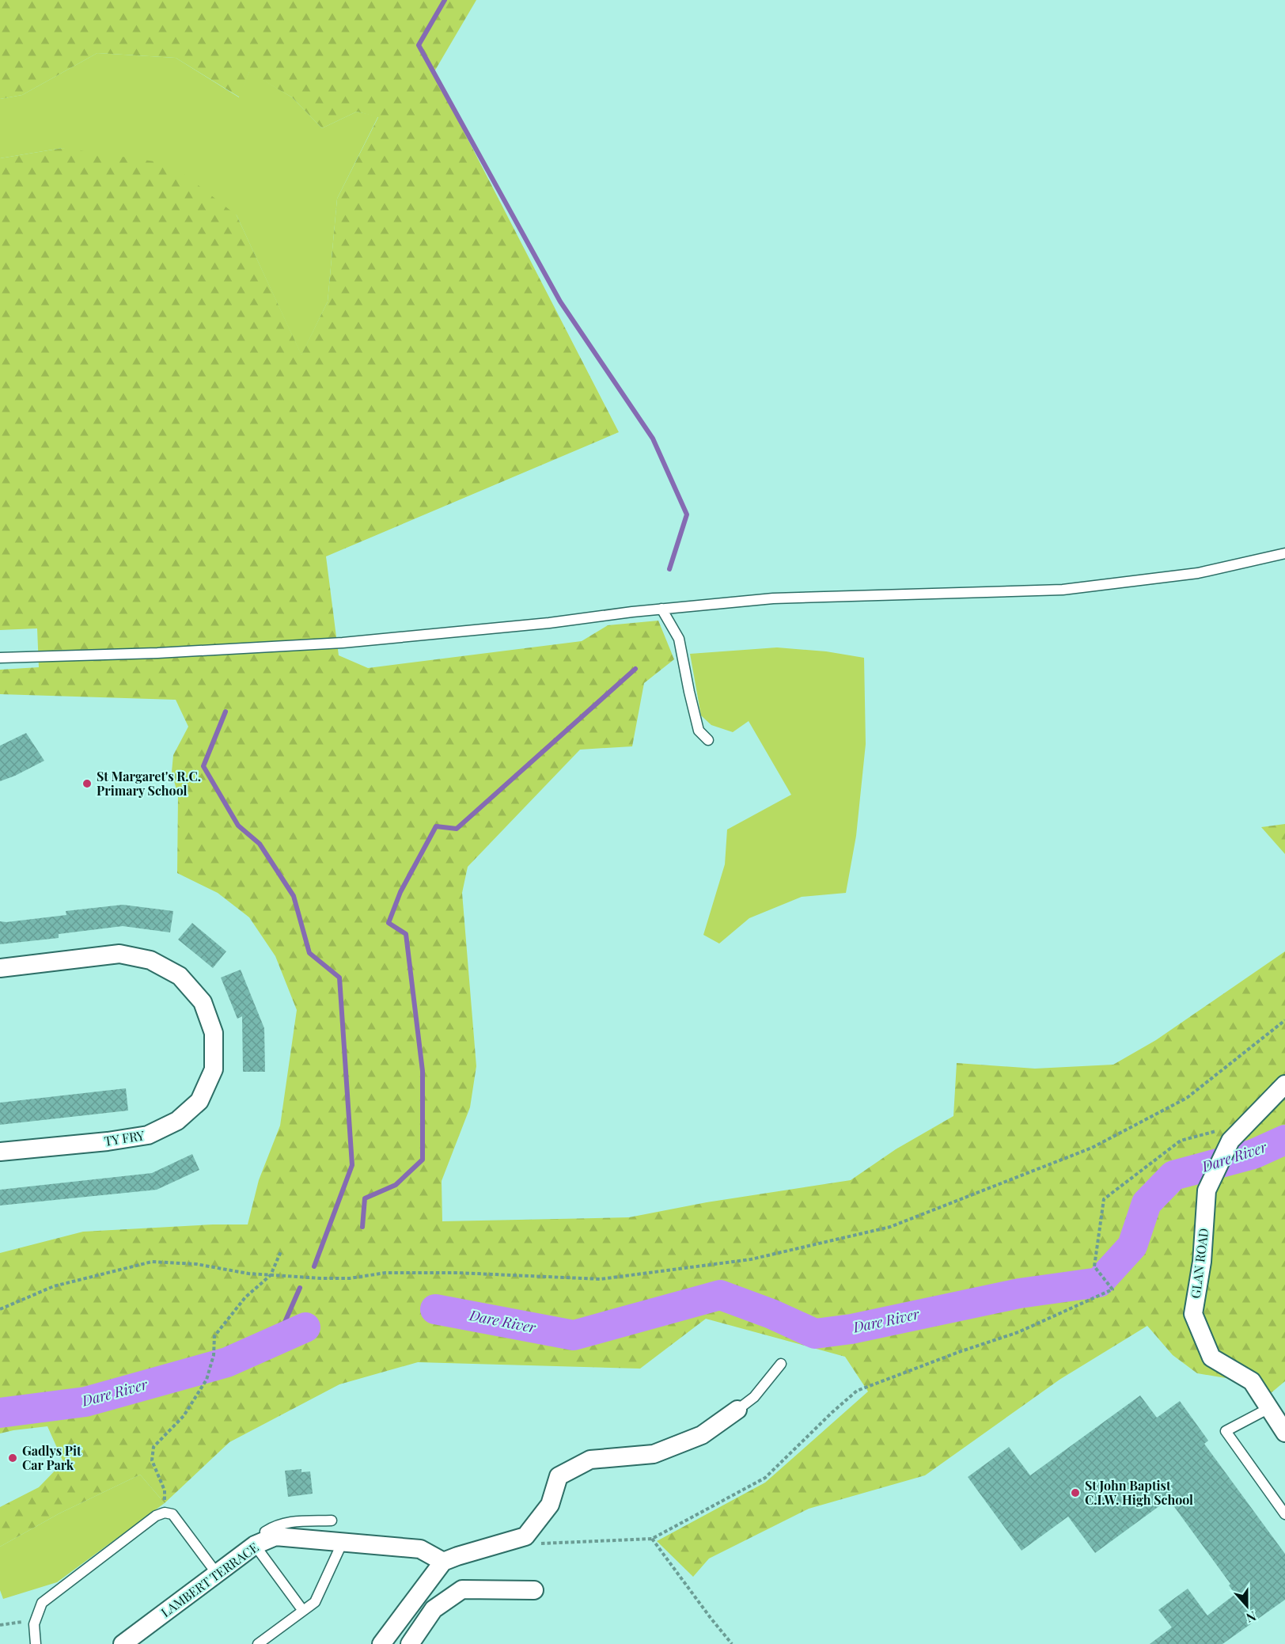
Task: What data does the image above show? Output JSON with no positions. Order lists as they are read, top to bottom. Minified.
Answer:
{"streets":{"street":["TY FRY","GLAN ROAD","LAMBERT TERRACE"]},"water":["Dare River"],"places":["St Margaret's R.C. Primary School","Gadlys Pit Car Park","St John Baptist C.I.W. High School"],"north":"bottom"}
